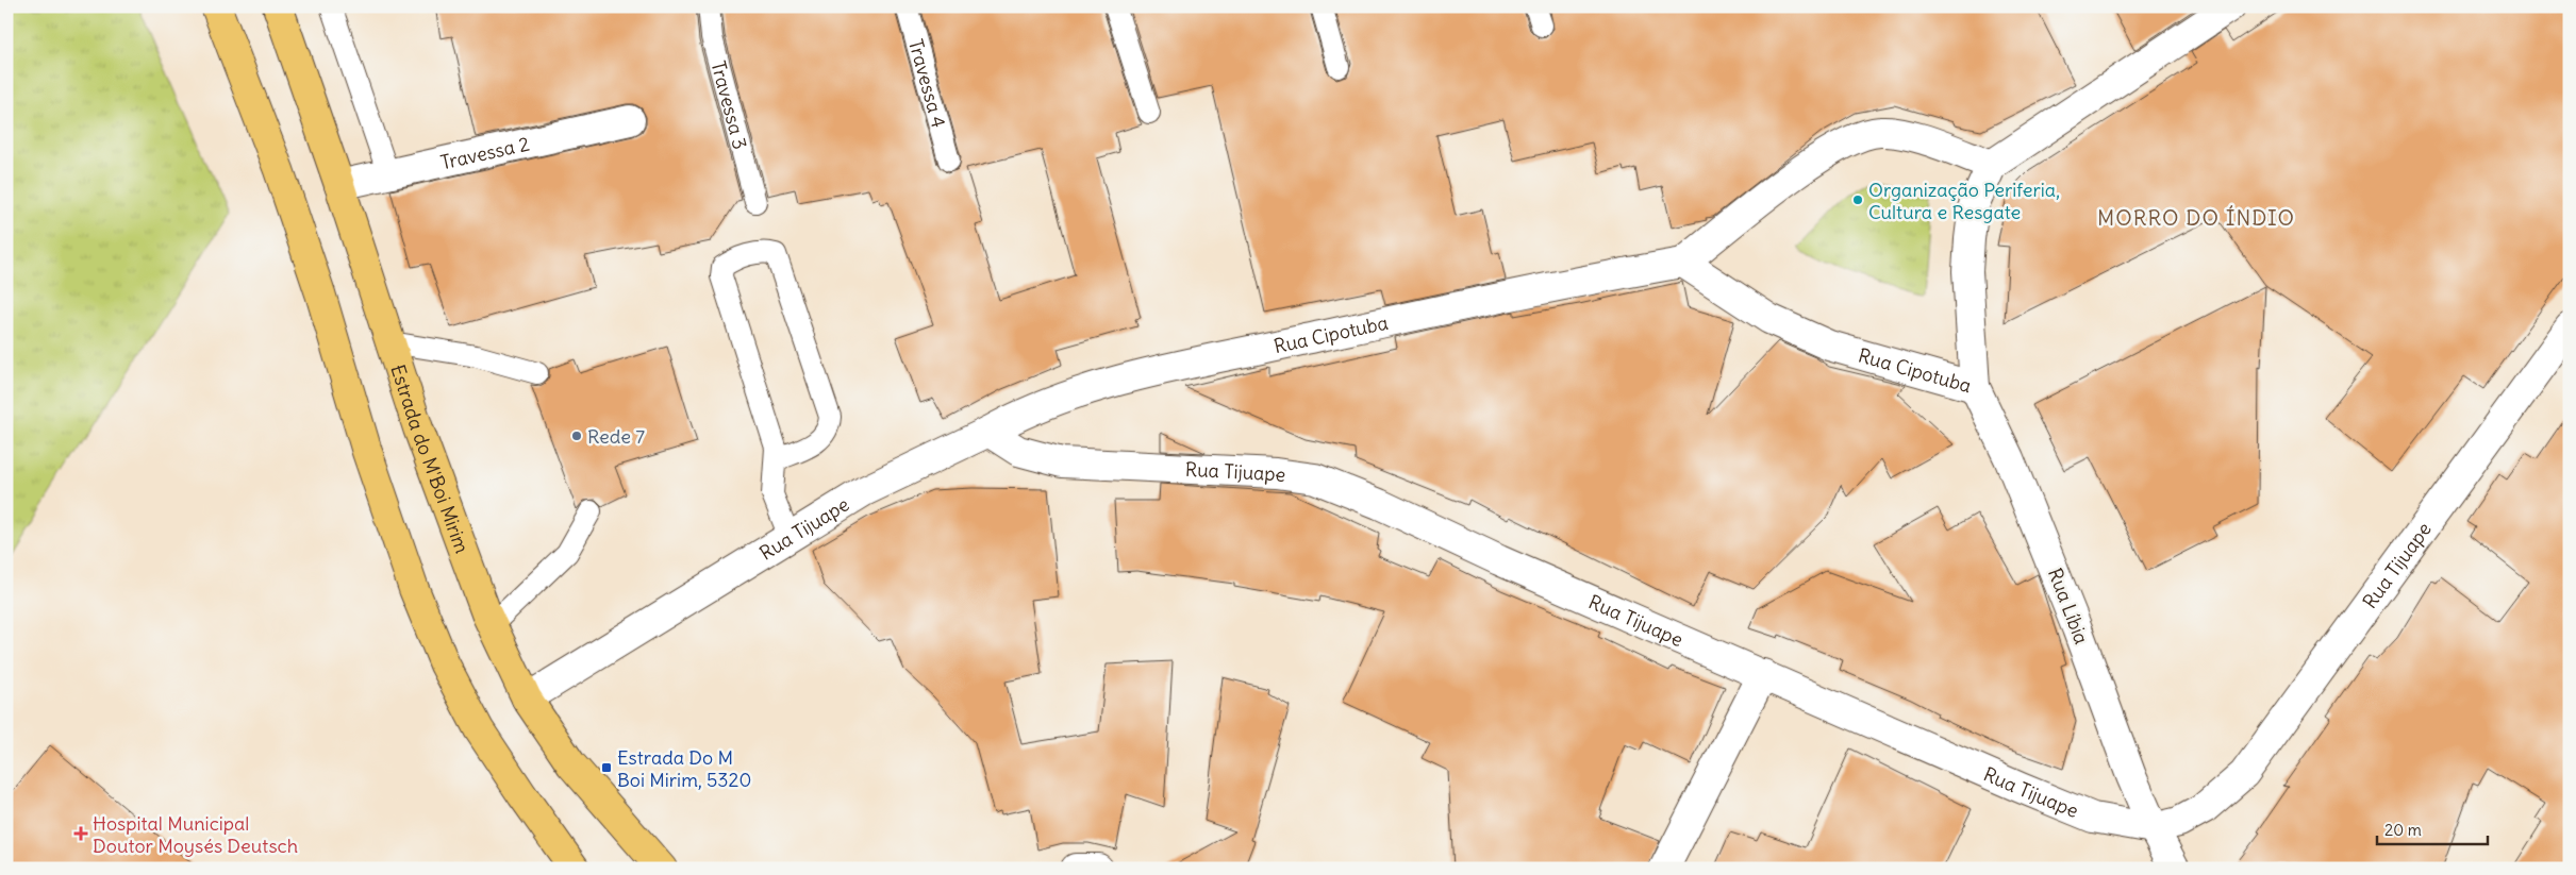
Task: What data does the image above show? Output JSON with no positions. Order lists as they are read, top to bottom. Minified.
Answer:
{"streets":{"main road":["Estrada do M'Boi Mirim"],"street":["Travessa 2","Rua Cipotuba","Rua Tijuape","Rua Líbia"],"lane":["Travessa 4","Travessa 3"]},"crossings":[["Travessa 2","Estrada do M'Boi Mirim"],["Rua Cipotuba","Rua Tijuape"],["Rua Cipotuba","Rua Líbia"],["Estrada do M'Boi Mirim","Rua Tijuape"],["Rua Tijuape","Rua Líbia"]],"districts":["MORRO DO ÍNDIO"],"places":{"other":["Organização Periferia, Cultura e Resgate","Rede 7"],"transit":["Estrada Do M Boi Mirim, 5320"],"health":["Hospital Municipal Doutor Moysés Deutsch"]},"scale_bar":"20 m"}
